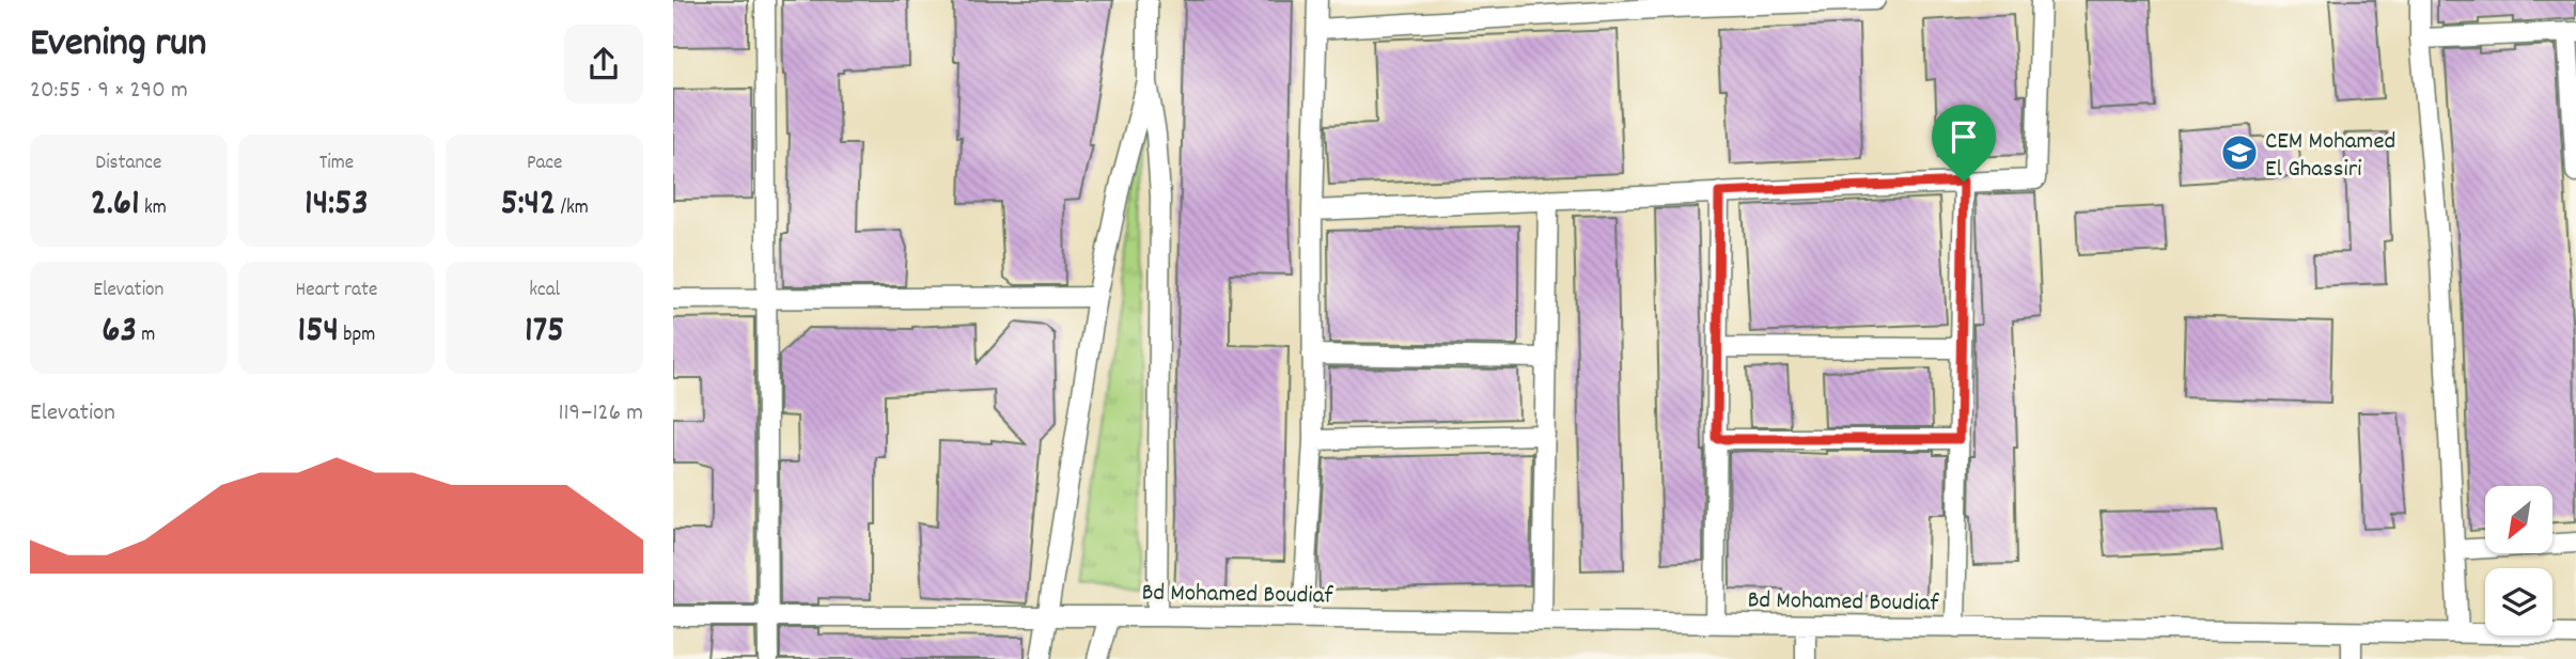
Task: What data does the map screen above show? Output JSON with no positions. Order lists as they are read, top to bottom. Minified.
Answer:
{"streets":{"street":["Bd Mohamed Boudiaf"]},"places":{"school or university":["CEM Mohamed El Ghassiri"]},"north":"bottom left","page":{"heading":["Evening run","20:55 · 9 × 290 m"],"stats":[["Distance","2.61 km"],["Time","14:53"],["Pace","5:42 /km"],["Elevation","63 m"],["Heart rate","154 bpm"],["kcal","175"]],"chart":["Elevation","119–126 m"]}}
